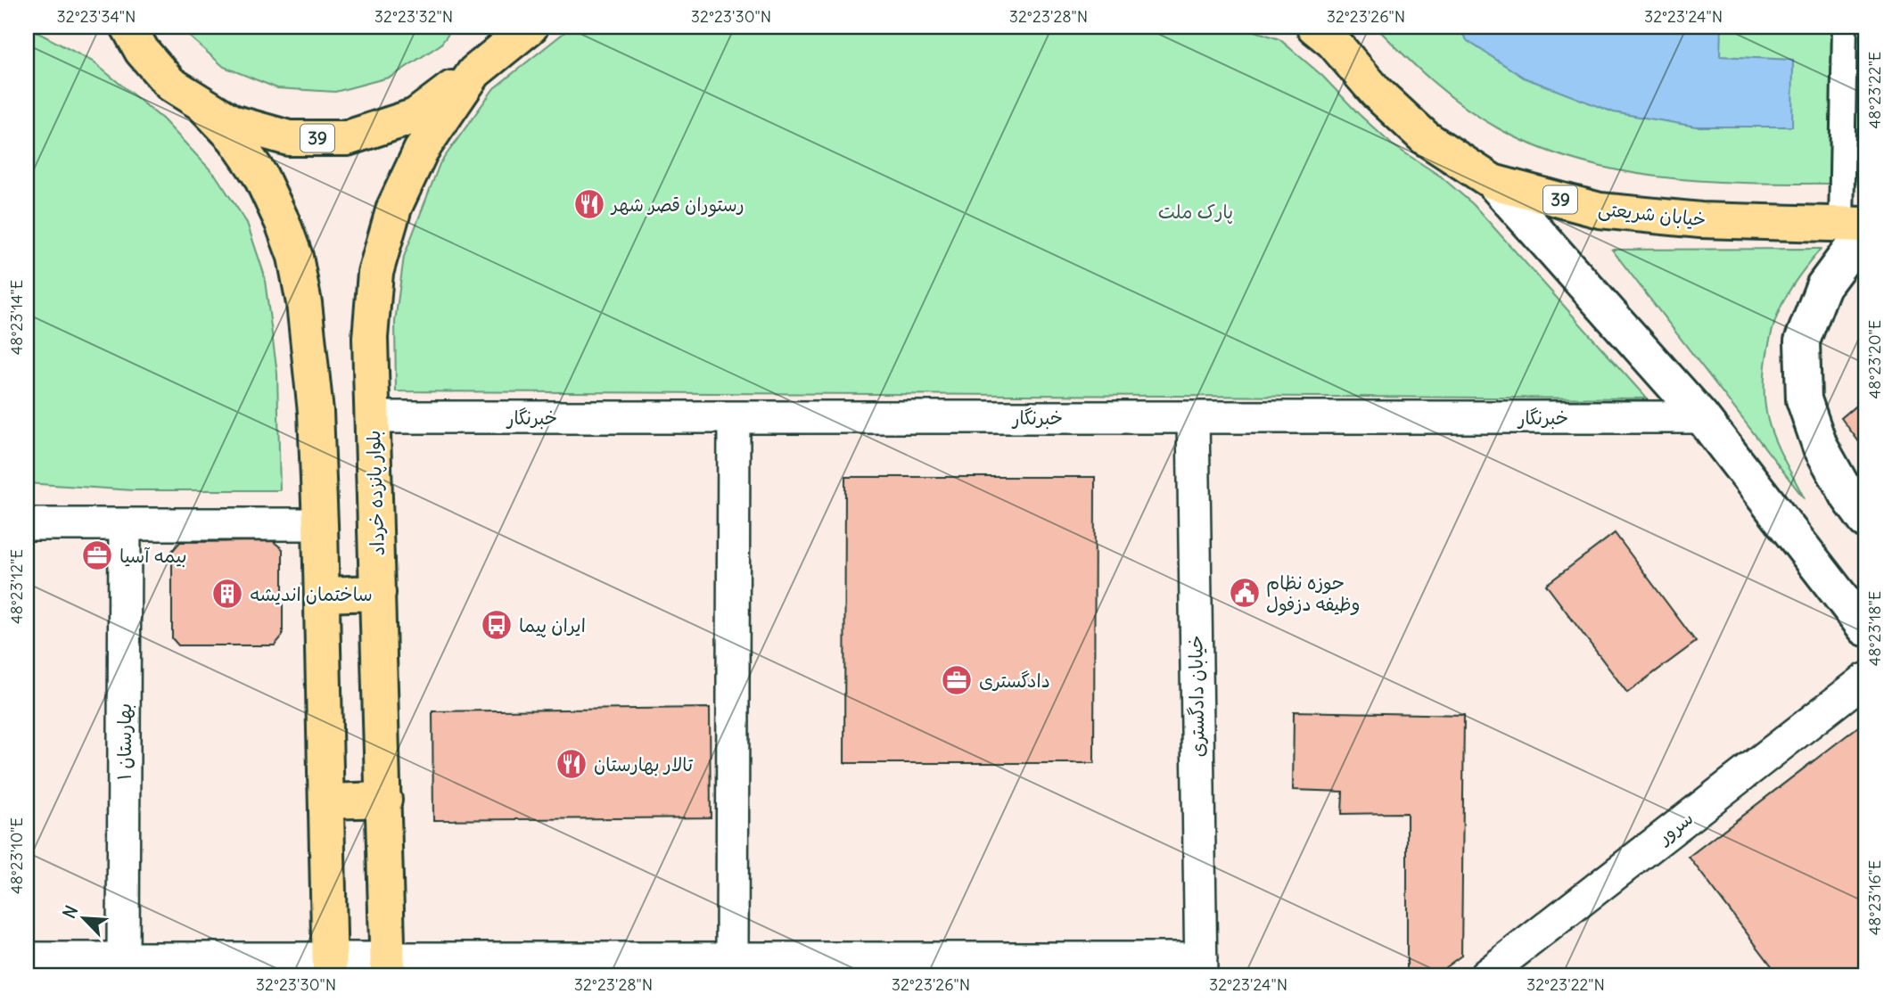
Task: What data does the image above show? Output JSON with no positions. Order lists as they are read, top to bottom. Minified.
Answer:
{"streets":{"main road":["39","خیابان شریعتی","بلوار پانزده خرداد"],"street":["خبرنگار","خیابان دادگستری","بهارستان ۱","سرور"]},"crossings":[["39","بلوار پانزده خرداد"],["خبرنگار","بلوار پانزده خرداد"],["خبرنگار","خیابان دادگستری"]],"parks":["پارک ملت"],"places":{"restaurant":["رستوران قصر شهر","تالار بهارستان"],"office":["بیمه آسیا","دادگستری"],"public building":["حوزه نظام وظیفه دزفول"],"building":["ساختمان اندیشه"],"bus stop":["ایران پیما"]},"north":"top left","coordinates":["32°23'34\"N","32°23'32\"N","32°23'30\"N","32°23'28\"N","32°23'26\"N","32°23'24\"N","48°23'22\"E","48°23'14\"E","48°23'20\"E","48°23'12\"E","48°23'18\"E","48°23'10\"E","48°23'16\"E","32°23'22\"N"]}
